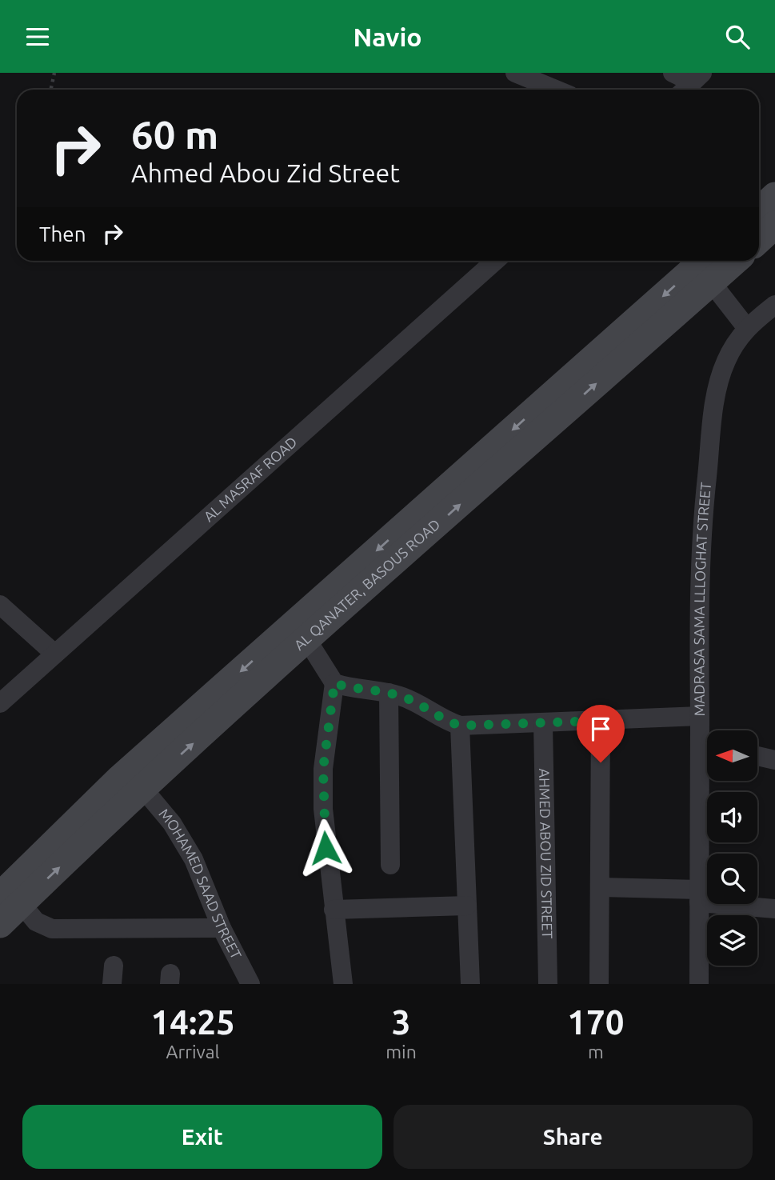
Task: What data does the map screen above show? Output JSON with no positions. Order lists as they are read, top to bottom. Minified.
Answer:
{"streets":{"main road":["AL QANATER, BASOUS ROAD"],"street":["AL MASRAF ROAD","MADRASA SAMA LLLOGHAT STREET","AHMED ABOU ZID STREET","MOHAMED SAAD STREET"]},"crossings":[["AL QANATER, BASOUS ROAD","MOHAMED SAAD STREET"]],"north":"left","page":{"header":"Navio","turn":["60 m","Ahmed Abou Zid Street"],"then":"Then","eta":["14:25","Arrival","3","min","170","m"],"buttons":["Exit","Share"]}}
